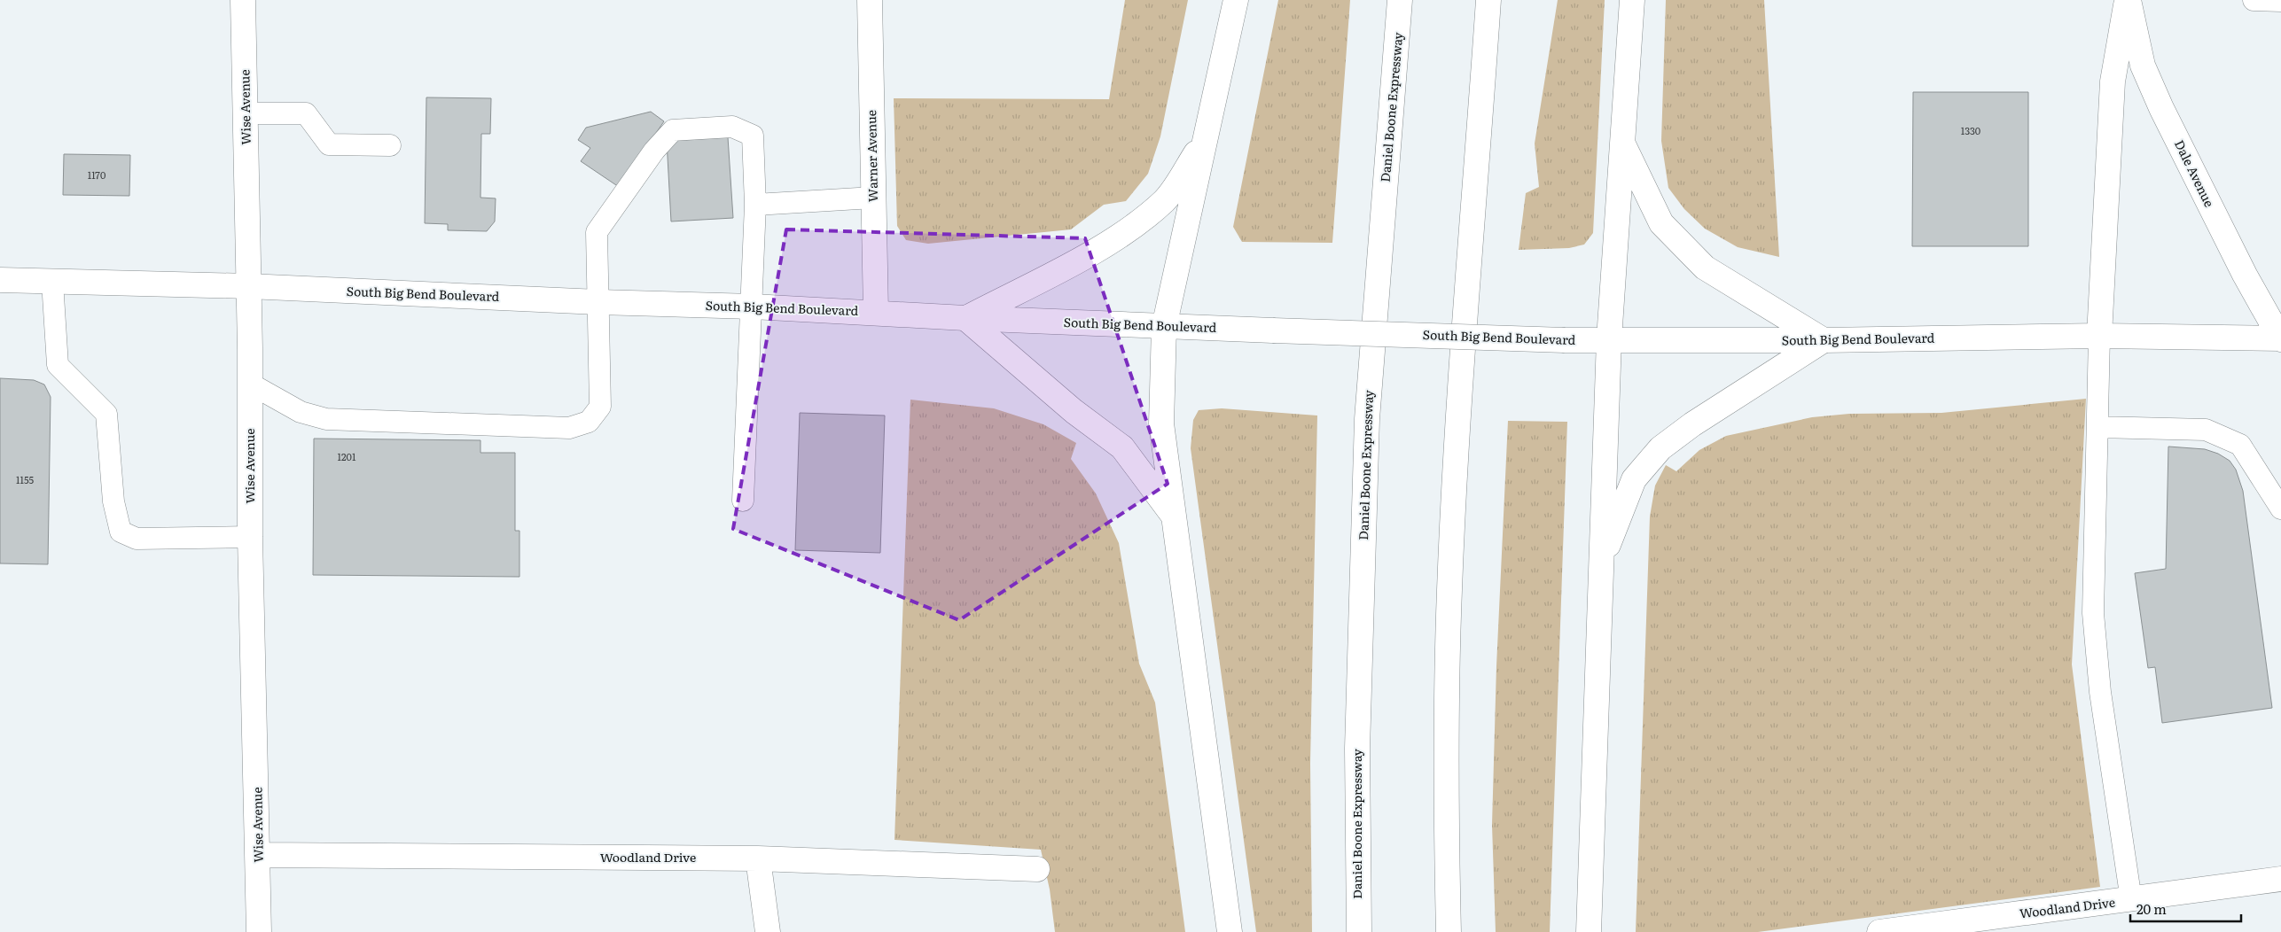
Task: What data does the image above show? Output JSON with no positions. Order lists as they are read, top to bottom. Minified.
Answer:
{"streets":{"main road":["Wise Avenue","Daniel Boone Expressway","Warner Avenue","Dale Avenue","South Big Bend Boulevard","Woodland Drive"]},"crossings":[["Wise Avenue","South Big Bend Boulevard"],["Wise Avenue","Woodland Drive"],["Warner Avenue","South Big Bend Boulevard"],["Dale Avenue","South Big Bend Boulevard"]],"house_numbers":["1330","1170","1201","1155"],"scale_bar":"20 m"}
